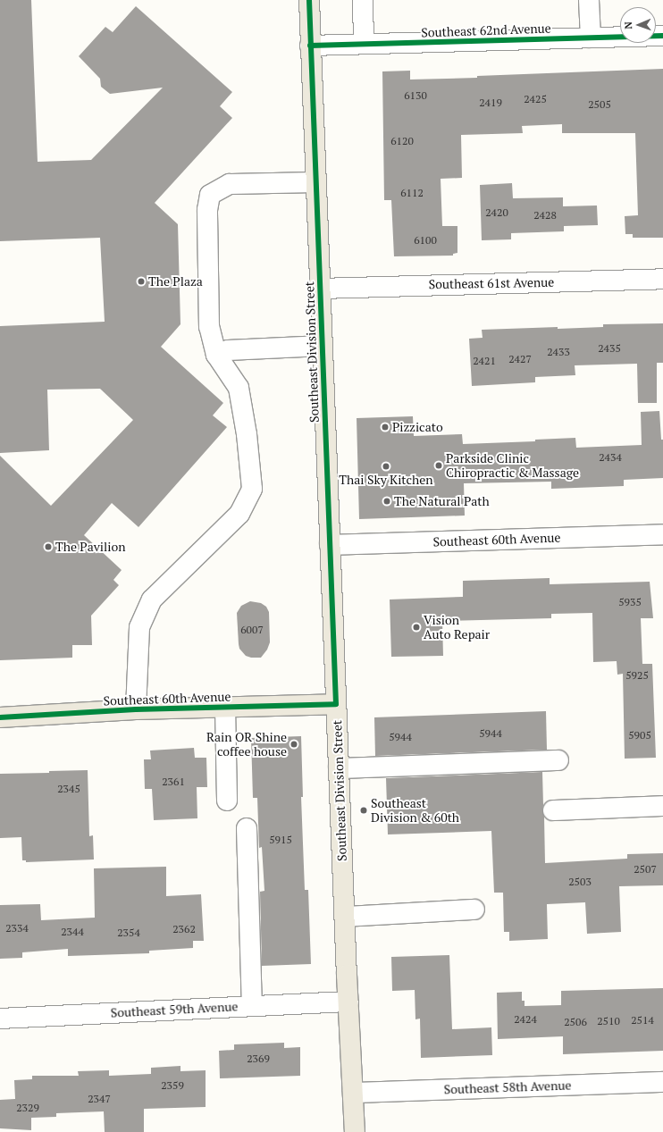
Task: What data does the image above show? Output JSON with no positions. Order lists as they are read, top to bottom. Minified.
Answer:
{"streets":{"main road":["Southeast Division Street","Southeast 60th Avenue"],"street":["Southeast 62nd Avenue","Southeast 61st Avenue","Southeast 59th Avenue","Southeast 58th Avenue"]},"crossings":[["Southeast 62nd Avenue","Southeast Division Street"],["Southeast 61st Avenue","Southeast Division Street"],["Southeast Division Street","Southeast 60th Avenue"],["Southeast Division Street","Southeast 59th Avenue"],["Southeast Division Street","Southeast 58th Avenue"]],"places":["The Plaza","Pizzicato","Parkside Clinic Chiropractic & Massage","Thai Sky Kitchen","The Natural Path","The Pavilion","Vision Auto Repair","Rain OR Shine coffee house","Southeast Division & 60th"],"house_numbers":["6130","2425","2419","2505","6120","6112","2420","2428","6100","2435","2433","2427","2421","2434","5935","6007","5925","5944","5905","5944","2361","2345","5915","2507","2503","2334","2362","2344","2354","2424","2514","2510","2506","2369","2359","2347","2329"],"north":"left"}
